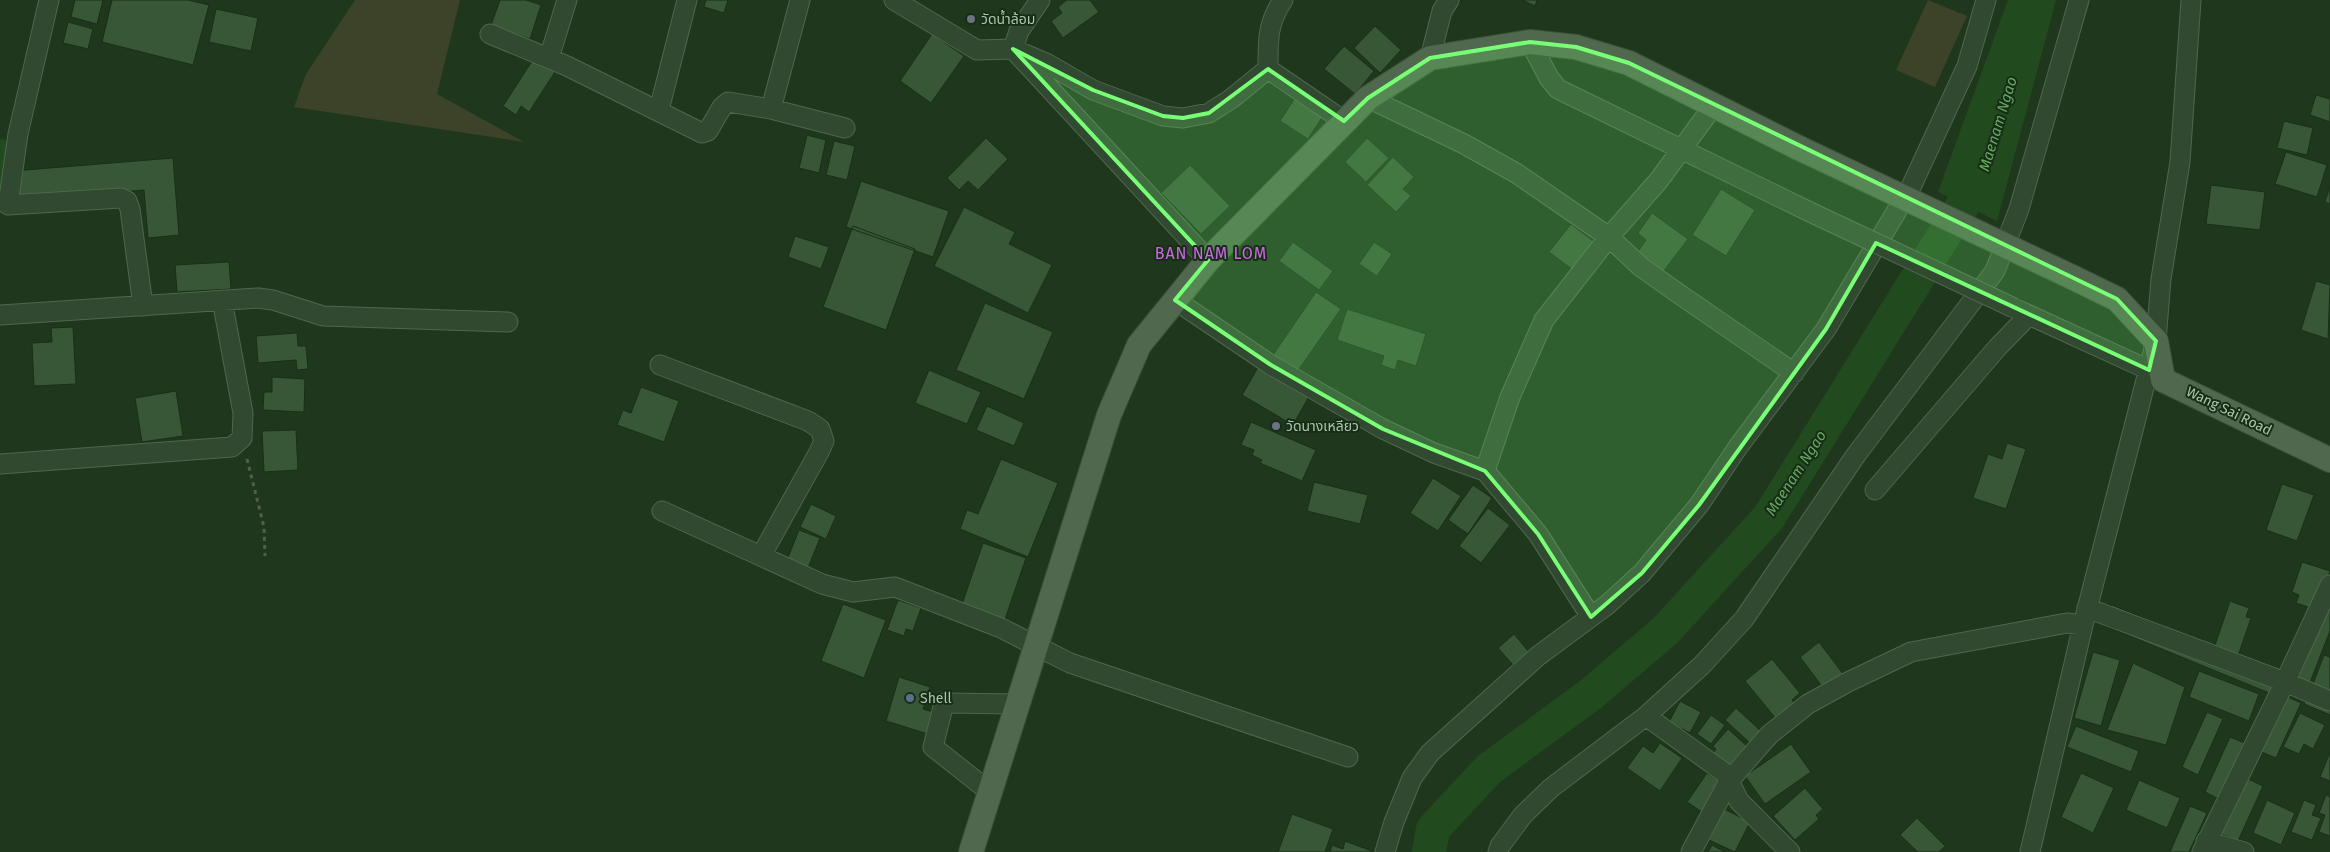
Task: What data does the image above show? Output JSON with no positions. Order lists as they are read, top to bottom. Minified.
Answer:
{"streets":{"main road":["Wang Sai Road"]},"districts":["BAN NAM LOM"],"water":["Maenam Ngao"],"places":["วัดน้ำล้อม","วัดนางเหลียว","Shell"]}
